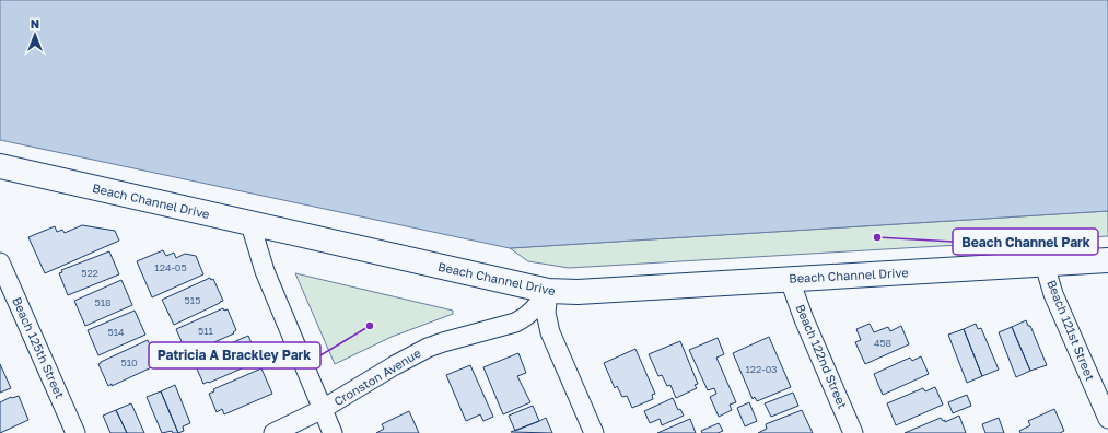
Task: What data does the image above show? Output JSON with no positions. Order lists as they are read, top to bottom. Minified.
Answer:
{"streets":{"main road":["Beach Channel Drive"],"street":["Beach 121st Street","Beach 125th Street","Beach 122nd Street","Cronston Avenue"]},"crossings":[["Beach Channel Drive","Beach 121st Street"],["Beach Channel Drive","Beach 122nd Street"],["Beach Channel Drive","Cronston Avenue"]],"places":["Beach Channel Park","Patricia A Brackley Park"],"house_numbers":["124-05","522","515","518","511","514","458","510","122-03"],"north":"top"}
